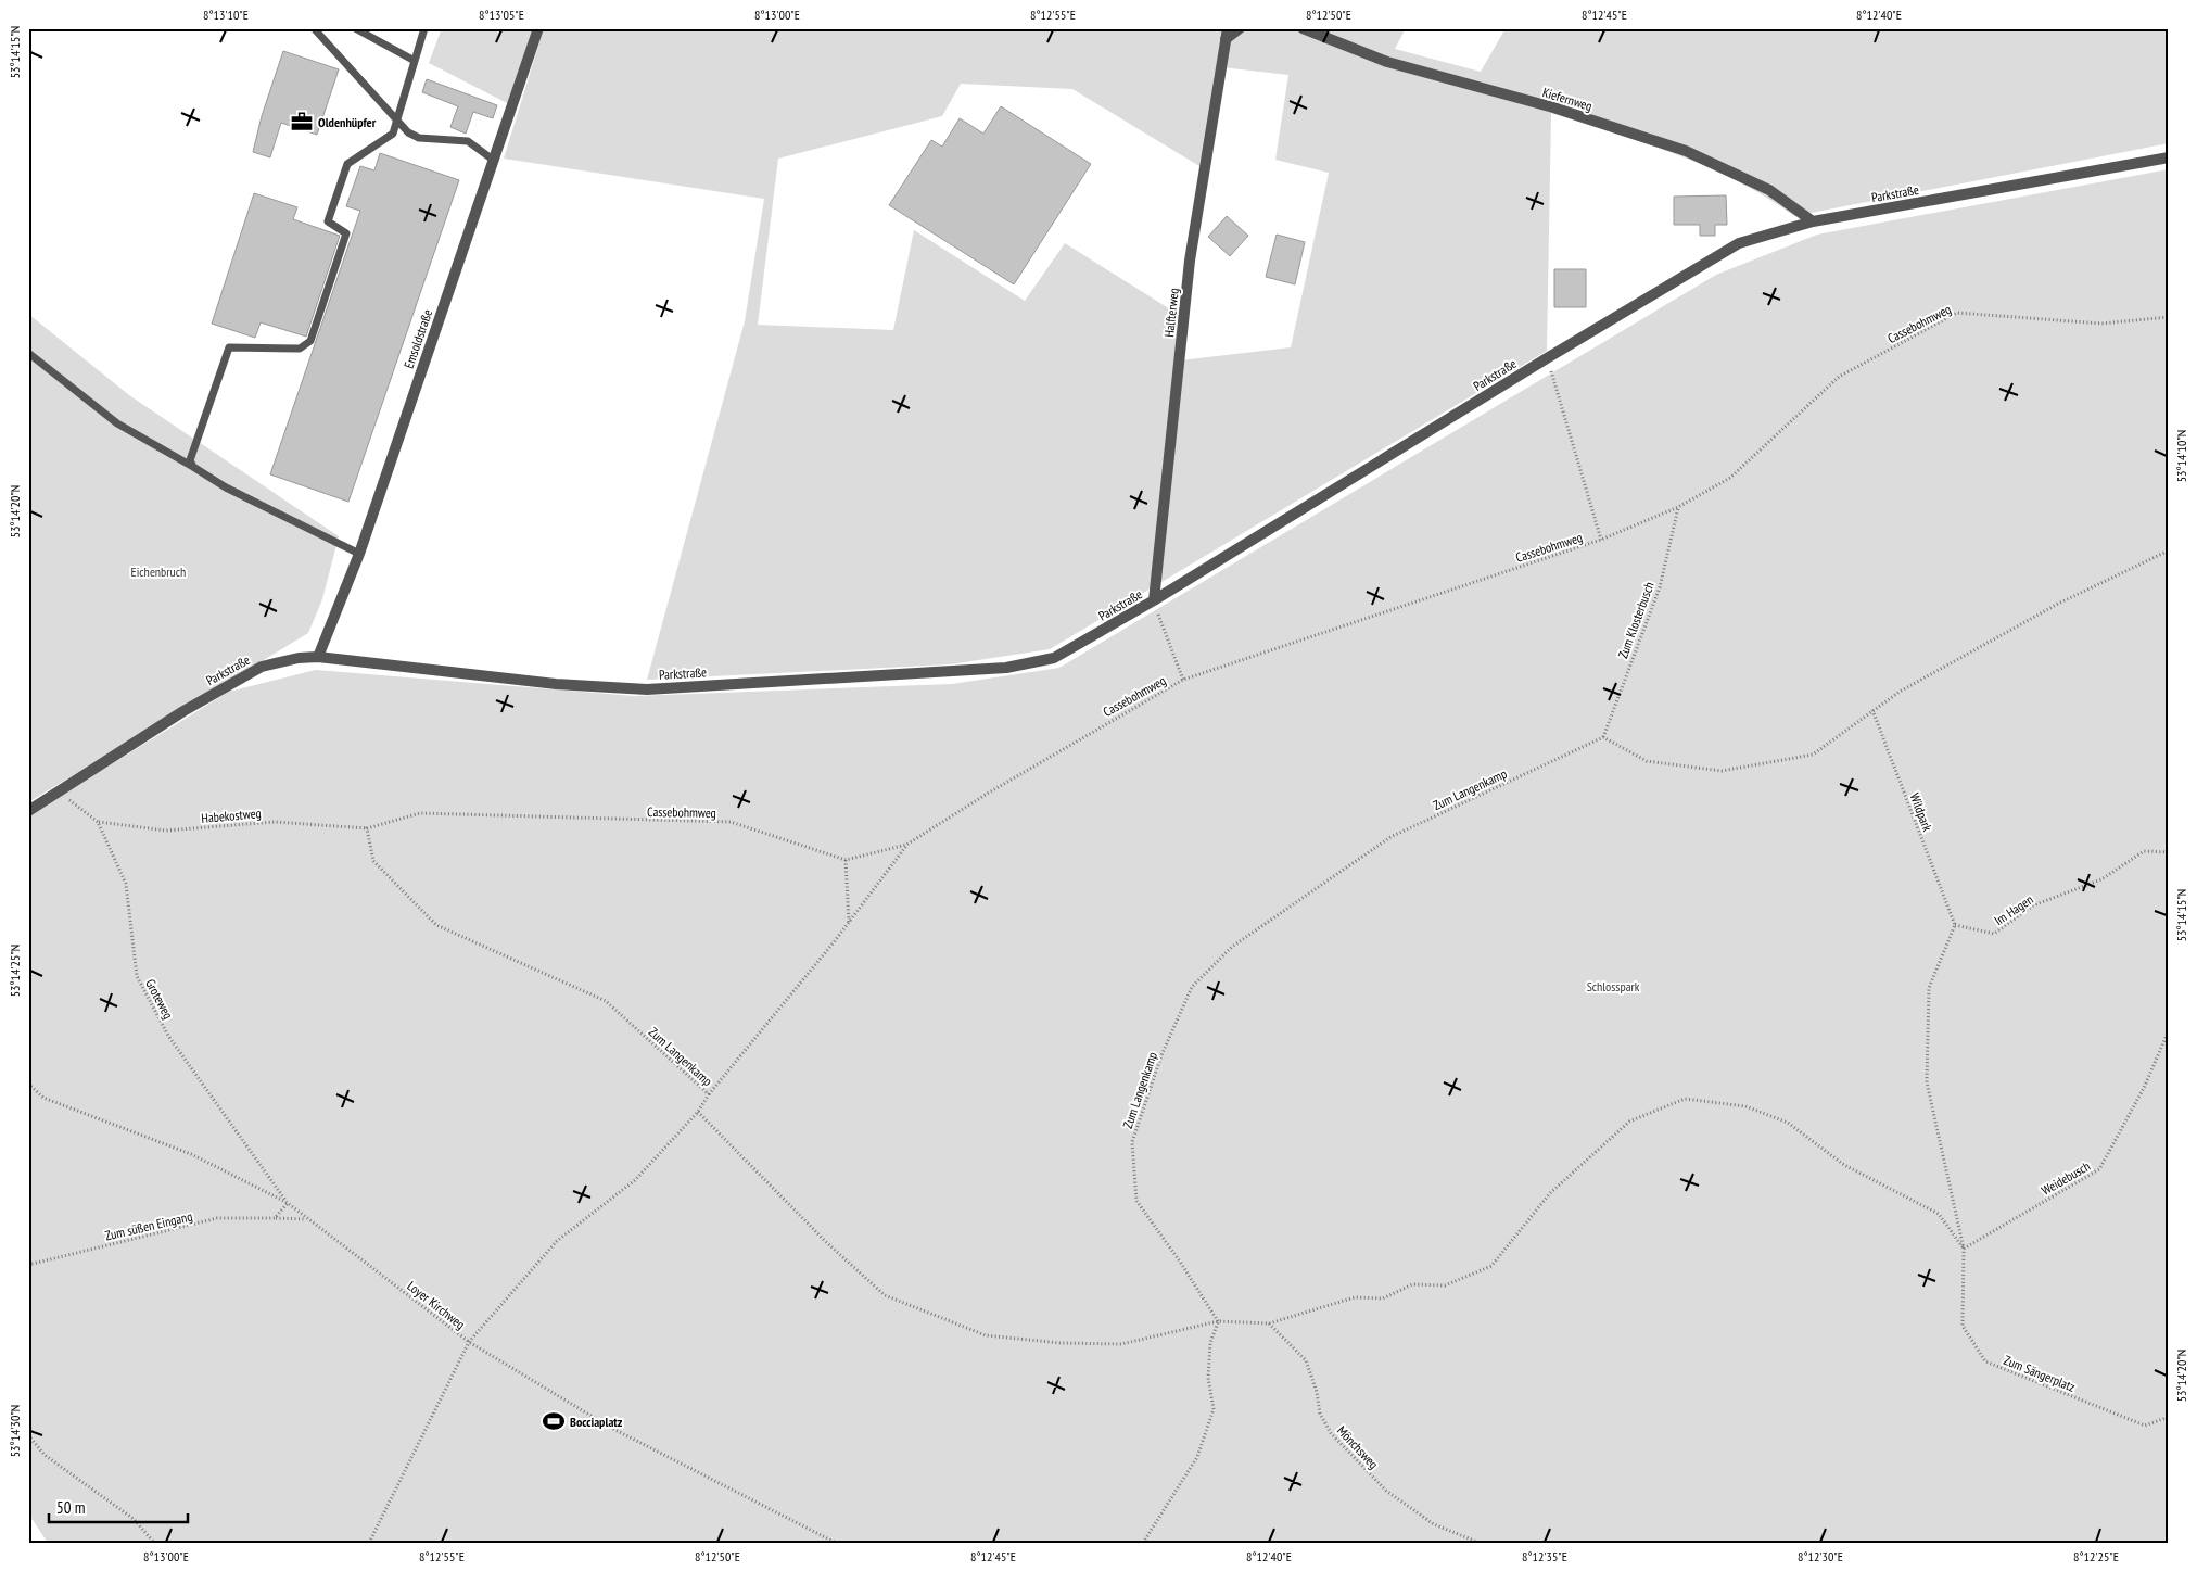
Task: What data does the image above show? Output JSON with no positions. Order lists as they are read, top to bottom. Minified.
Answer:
{"streets":{"street":["Kiefernweg","Parkstraße","Halfterweg","Emsoldstraße"],"path":["Cassebohmweg","Zum Klosterbusch","Zum Langenkamp","Wildpark","Habekostweg","Im Hagen","Groteweg","Weidebusch","Zum süßen Eingang","Loyer Kirchweg","Zum Sängerplatz","Mönchsweg"]},"crossings":[["Kiefernweg","Parkstraße"],["Parkstraße","Halfterweg"],["Parkstraße","Emsoldstraße"],["Parkstraße","Groteweg"],["Cassebohmweg","Zum Klosterbusch"],["Cassebohmweg","Zum Langenkamp"],["Cassebohmweg","Habekostweg"],["Zum Klosterbusch","Zum Langenkamp"],["Zum Langenkamp","Habekostweg"],["Zum Langenkamp","Loyer Kirchweg"],["Wildpark","Im Hagen"],["Habekostweg","Groteweg"],["Groteweg","Loyer Kirchweg"],["Weidebusch","Zum Sängerplatz"],["Zum süßen Eingang","Loyer Kirchweg"]],"parks":["Eichenbruch","Schlosspark"],"places":{"office":["Oldenhüpfer"],"sports":["Bocciaplatz"]},"scale_bar":"50 m","coordinates":["8°13'10\"E","8°13'05\"E","8°13'00\"E","8°12'55\"E","8°12'50\"E","8°12'45\"E","8°12'40\"E","53°14'15\"N","53°14'10\"N","53°14'20\"N","53°14'25\"N","53°14'30\"N","8°12'35\"E","8°12'30\"E","8°12'25\"E"]}
